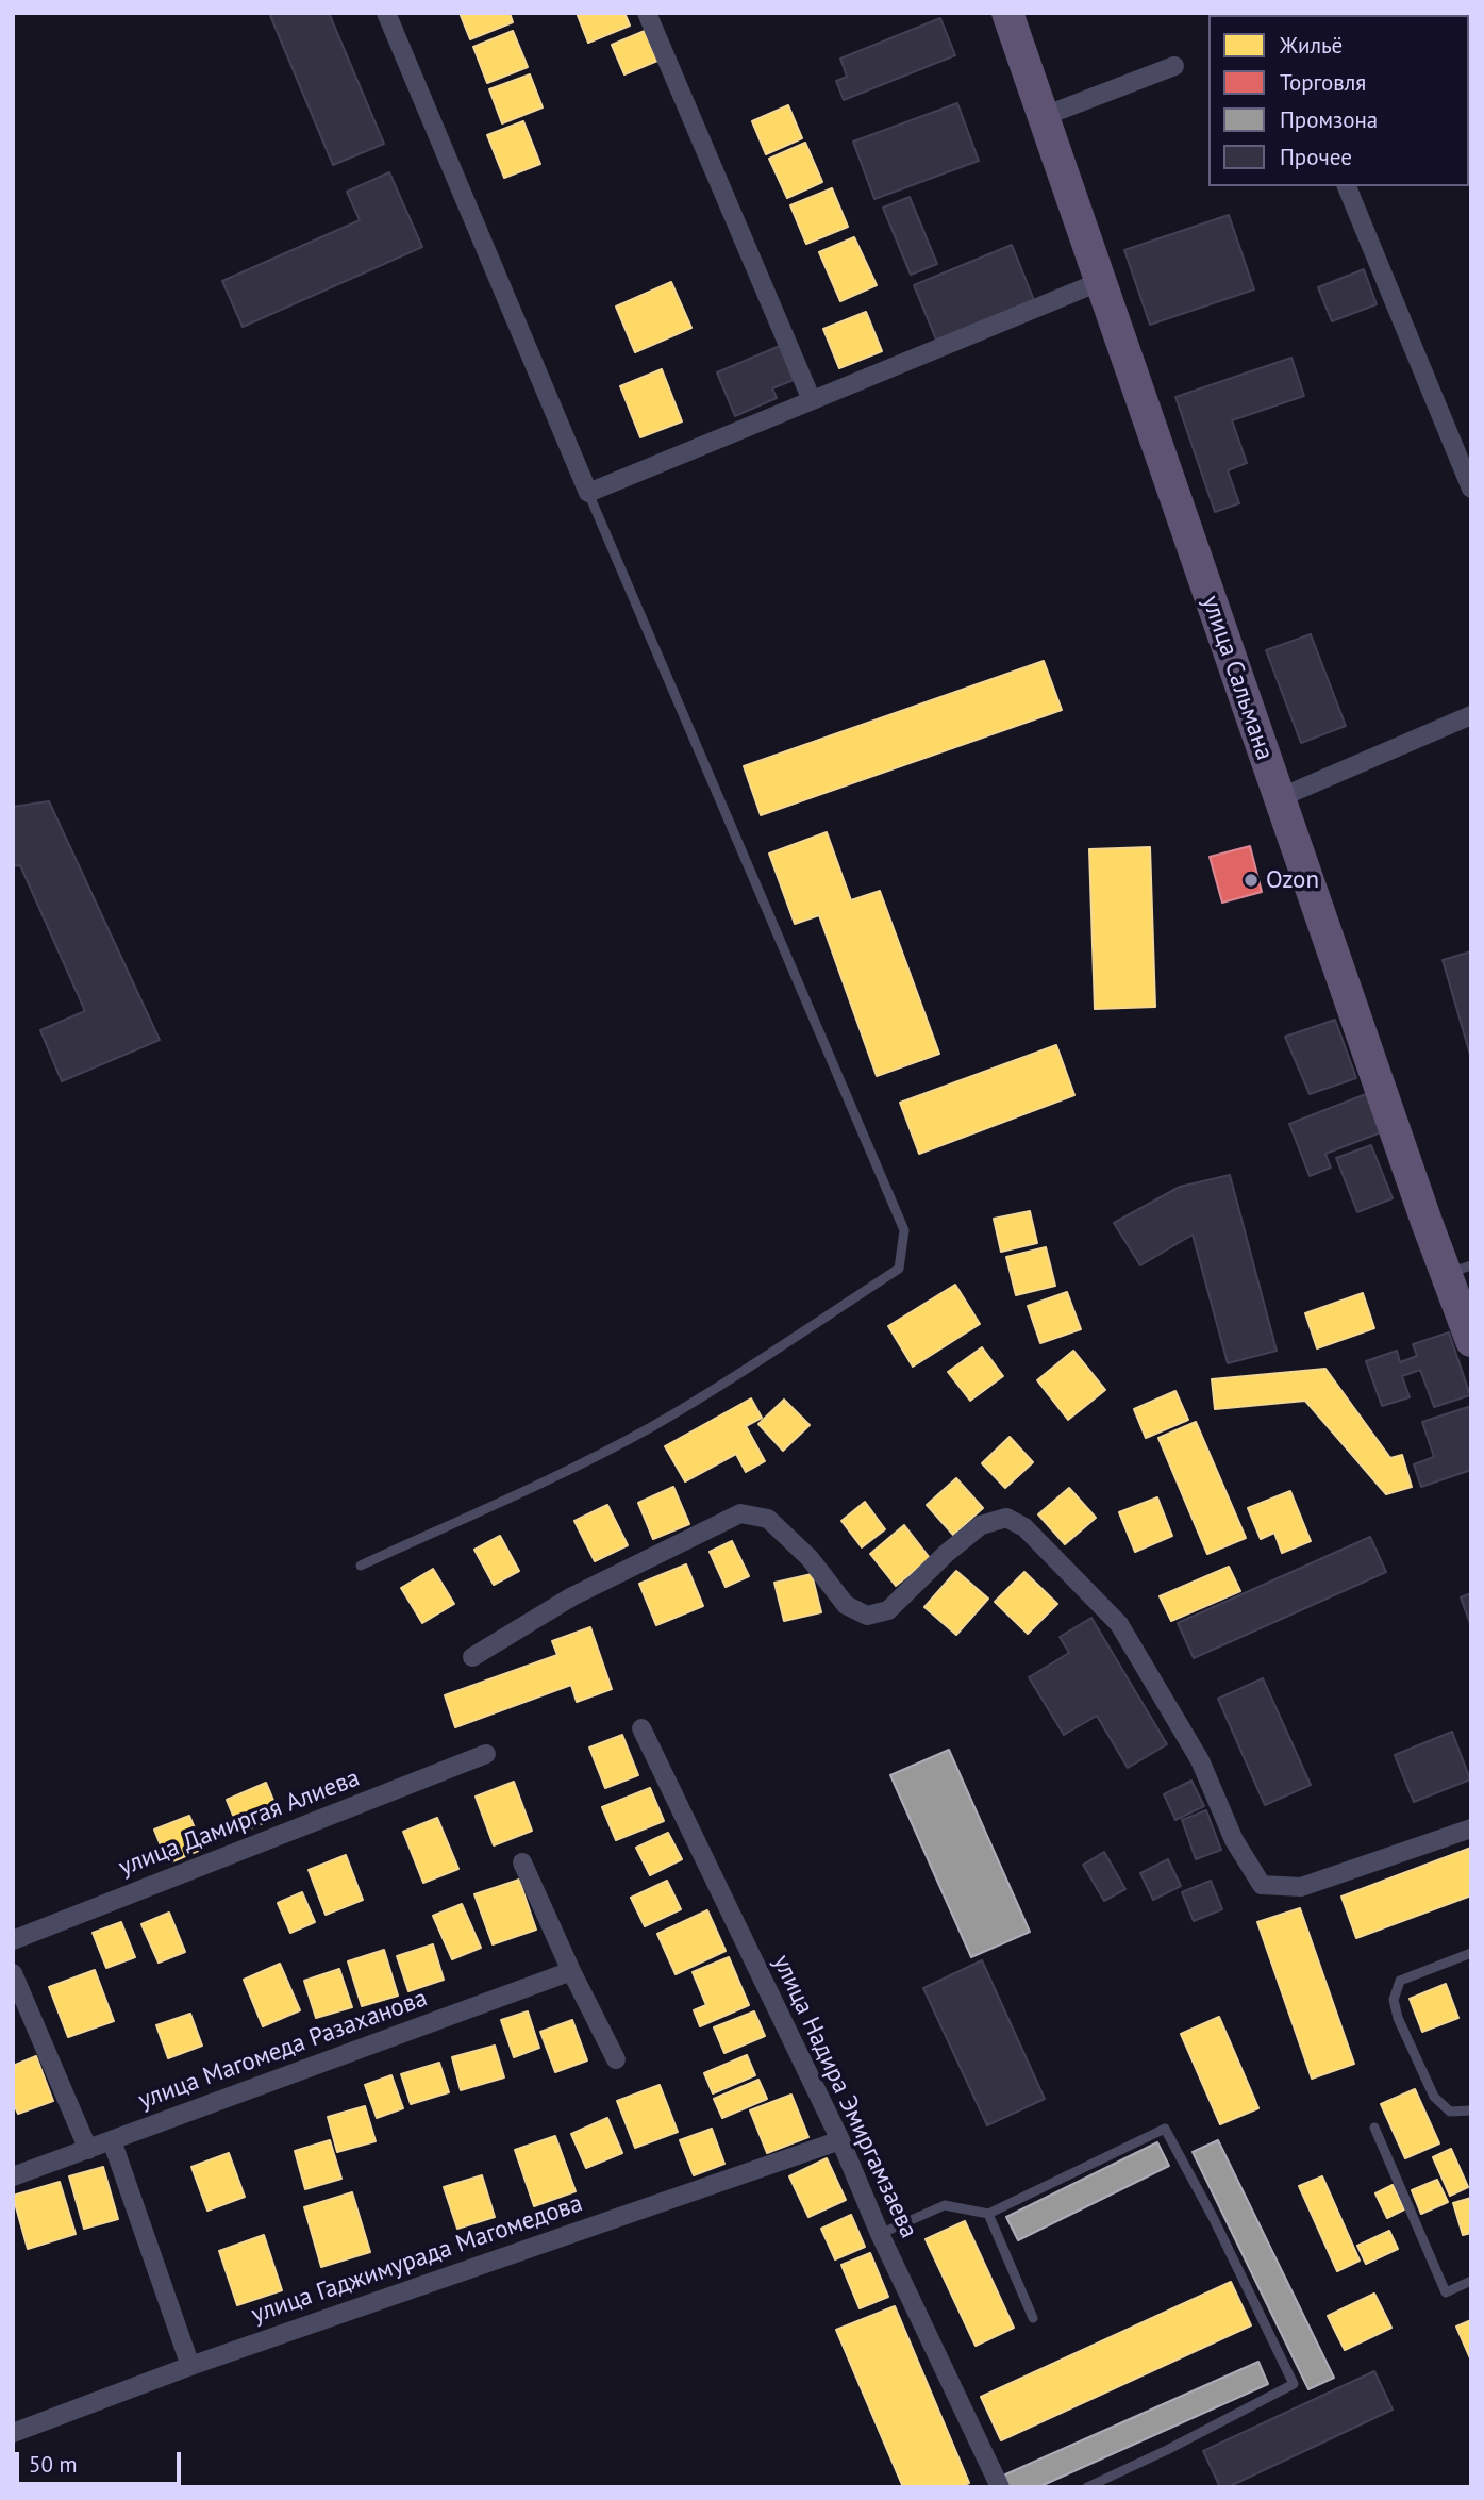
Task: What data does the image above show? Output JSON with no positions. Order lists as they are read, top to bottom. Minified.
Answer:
{"streets":{"main road":["улица Сальмана"],"street":["улица Дамиргая Алиева","улица Магомеда Разаханова","улица Надира Эмиргамзаева","улица Гаджимурада Магомедова"]},"crossings":[["улица Надира Эмиргамзаева","улица Гаджимурада Магомедова"]],"places":["Ozon"],"legend":["Жильё","Торговля","Промзона","Прочее"],"scale_bar":"50 m"}
